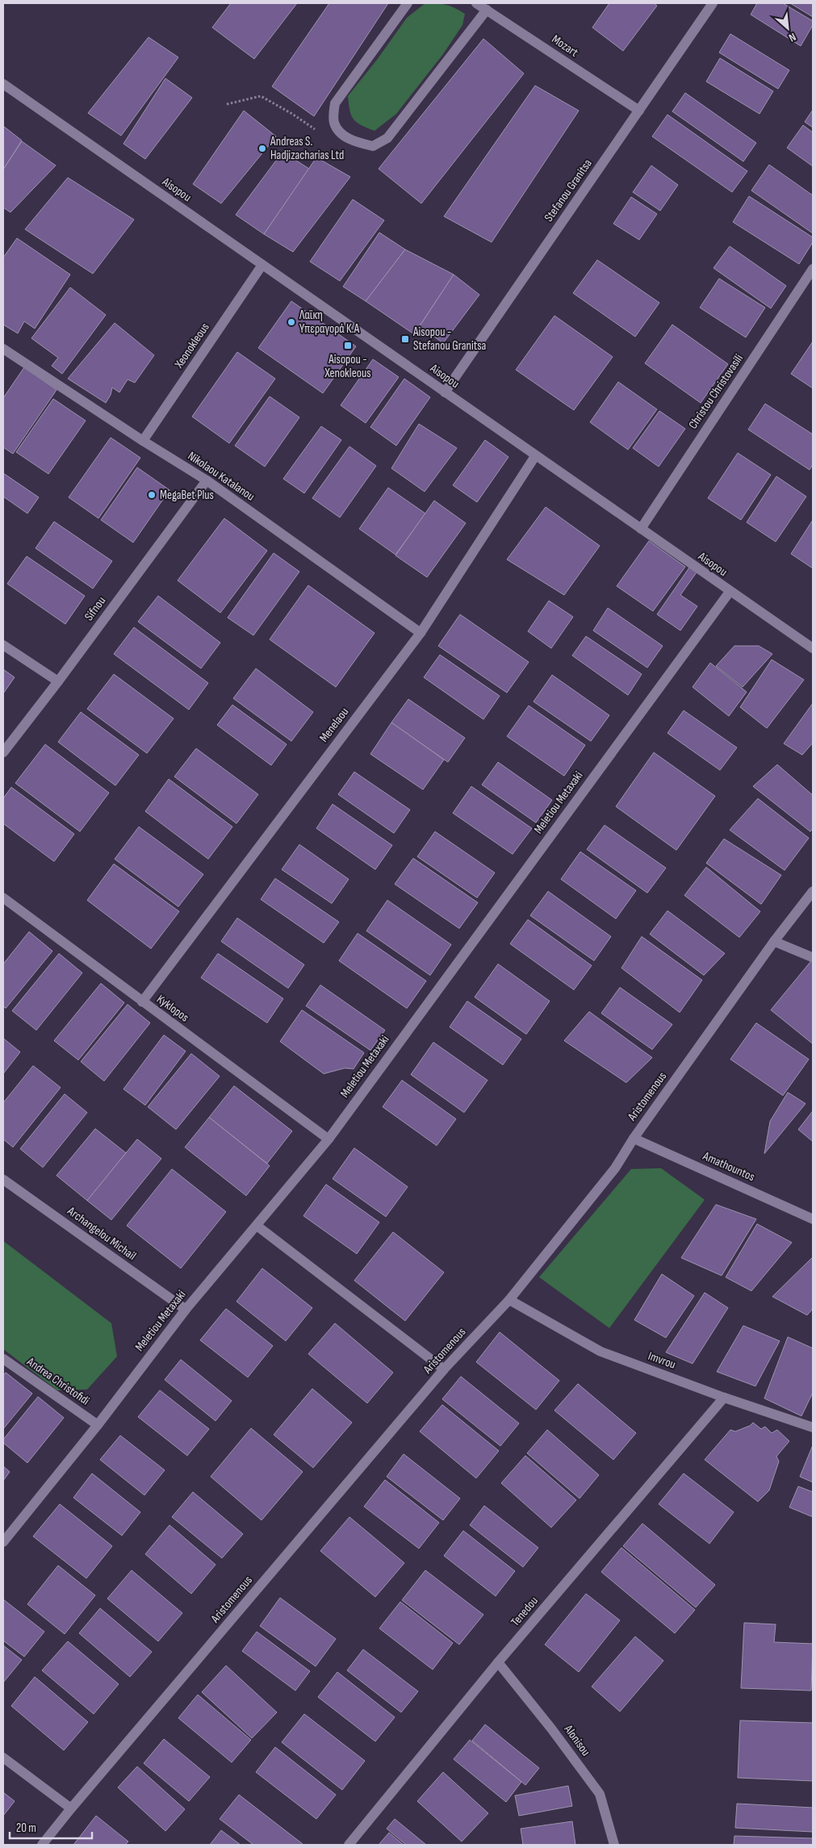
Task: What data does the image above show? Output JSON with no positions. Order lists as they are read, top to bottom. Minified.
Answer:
{"streets":{"street":["Mozart","Aisopou","Stefanou Granitsa","Xeonokleous","Christou Christovasili","Nikolaou Katalanou","Sifnou","Menelaou","Meletiou Metaxaki","Kyklopos","Aristomenous","Amathountos","Archangelou Michail","Imvrou","Andrea Christofidi","Tenedou","Alonisou"]},"crossings":[["Mozart","Stefanou Granitsa"],["Aisopou","Stefanou Granitsa"],["Aisopou","Xeonokleous"],["Aisopou","Christou Christovasili"],["Aisopou","Menelaou"],["Aisopou","Meletiou Metaxaki"],["Xeonokleous","Nikolaou Katalanou"],["Nikolaou Katalanou","Sifnou"],["Nikolaou Katalanou","Menelaou"],["Menelaou","Kyklopos"],["Meletiou Metaxaki","Kyklopos"],["Meletiou Metaxaki","Archangelou Michail"],["Meletiou Metaxaki","Andrea Christofidi"],["Aristomenous","Amathountos"],["Aristomenous","Imvrou"],["Imvrou","Tenedou"],["Tenedou","Alonisou"]],"places":{"other":["Andreas S. Hadjizacharias Ltd","Λαϊκη Υπεραγορά Κ.Α","MegaBet Plus"],"transit":["Aisopou - Stefanou Granitsa","Aisopou - Xenokleous"]},"scale_bar":"20 m","north":"bottom right"}
